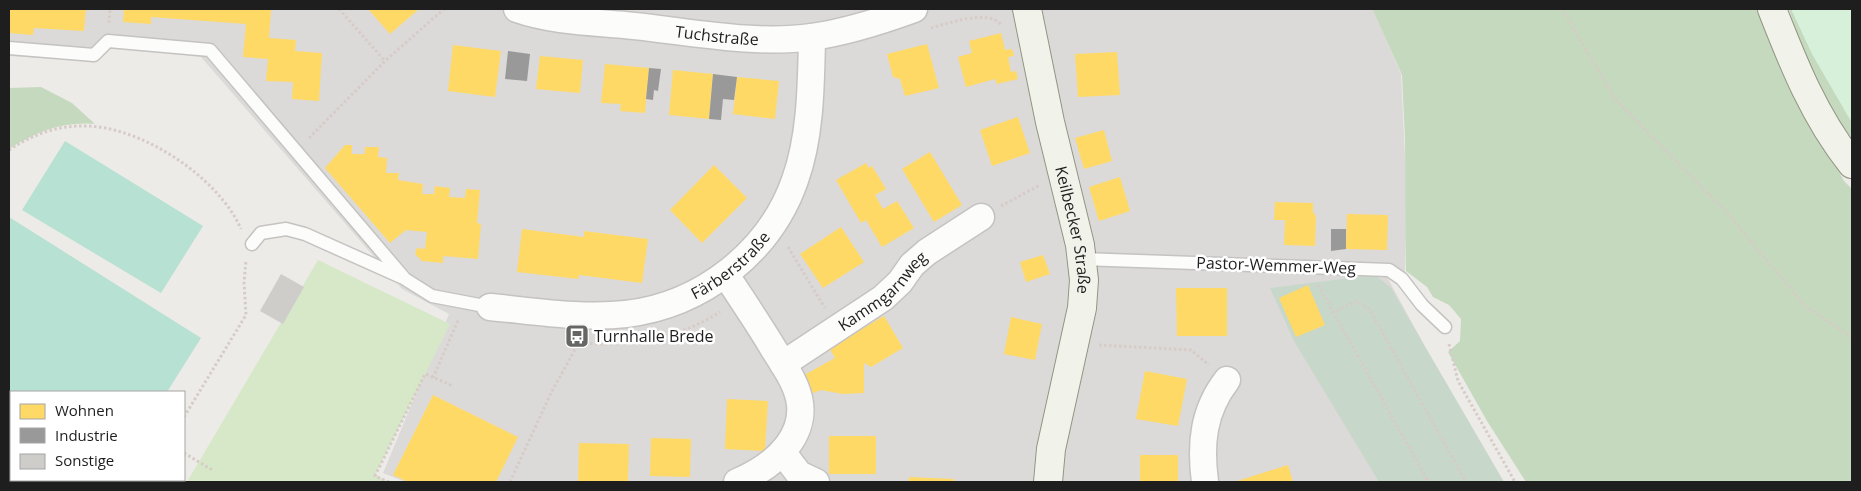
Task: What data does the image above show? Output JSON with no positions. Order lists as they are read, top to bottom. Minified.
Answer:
{"streets":{"main road":["Keilbecker Straße"],"street":["Tuchstraße","Färberstraße","Kammgarnweg"],"lane":["Pastor-Wemmer-Weg"]},"crossings":[["Tuchstraße","Färberstraße"],["Keilbecker Straße","Pastor-Wemmer-Weg"]],"places":{"bus stop":["Turnhalle Brede"]},"legend":["Wohnen","Industrie","Sonstige"]}
